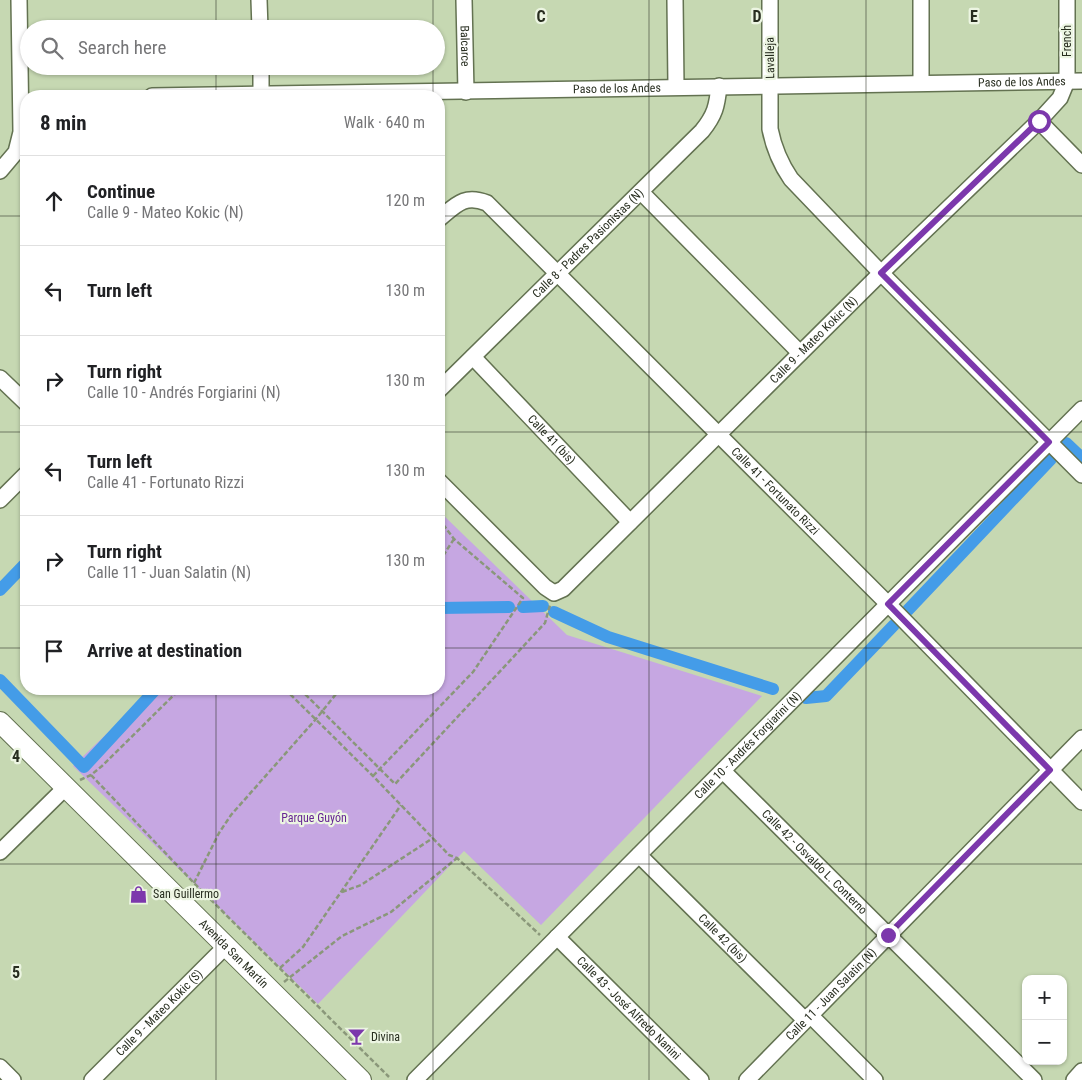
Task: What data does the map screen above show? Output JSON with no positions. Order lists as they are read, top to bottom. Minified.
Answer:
{"streets":{"main road":["Avenida San Martín"],"street":["French","Balcarce","Lavalleja","Paso de los Andes","Calle 8 - Padres Pasionistas (N)","Calle 9 - Mateo Kokic (N)","Calle 41 (bis)","Calle 41 - Fortunato Rizzi","Calle 10 - Andrés Forgiarini (N)","Calle 42 - Osvaldo L. Conterno","Calle 42 (bis)","Calle 11 - Juan Salatin (N)","Calle 43 - José Alfredo Nanini","Calle 9 - Mateo Kokic (S)"]},"crossings":[["French","Paso de los Andes"],["French","Calle 9 - Mateo Kokic (N)"],["Balcarce","Paso de los Andes"],["Lavalleja","Paso de los Andes"],["Lavalleja","Calle 9 - Mateo Kokic (N)"],["Lavalleja","Calle 10 - Andrés Forgiarini (N)"],["Paso de los Andes","Calle 8 - Padres Pasionistas (N)"],["Paso de los Andes","Calle 9 - Mateo Kokic (N)"],["Calle 8 - Padres Pasionistas (N)","Calle 41 (bis)"],["Calle 8 - Padres Pasionistas (N)","Calle 41 - Fortunato Rizzi"],["Calle 9 - Mateo Kokic (N)","Calle 41 (bis)"],["Calle 9 - Mateo Kokic (N)","Calle 41 - Fortunato Rizzi"],["Calle 41 - Fortunato Rizzi","Calle 10 - Andrés Forgiarini (N)"],["Calle 41 - Fortunato Rizzi","Calle 11 - Juan Salatin (N)"],["Calle 10 - Andrés Forgiarini (N)","Calle 42 - Osvaldo L. Conterno"],["Calle 10 - Andrés Forgiarini (N)","Calle 42 (bis)"],["Calle 10 - Andrés Forgiarini (N)","Calle 43 - José Alfredo Nanini"],["Calle 42 - Osvaldo L. Conterno","Calle 11 - Juan Salatin (N)"],["Calle 42 (bis)","Calle 11 - Juan Salatin (N)"],["Avenida San Martín","Calle 9 - Mateo Kokic (S)"]],"parks":["Parque Guyón"],"places":{"shop":["San Guillermo"],"bar":["Divina"]},"page":{"search":"Search here","heading":["8 min","Walk · 640 m"],"list":[["Continue","Calle 9 - Mateo Kokic (N)","120 m"],["Turn left","130 m"],["Turn right","Calle 10 - Andrés Forgiarini (N)","130 m"],["Turn left","Calle 41 - Fortunato Rizzi","130 m"],["Turn right","Calle 11 - Juan Salatin (N)","130 m"],"Arrive at destination"],"map_buttons":["+","−"]},"grid":{"columns":["C","D","E"],"rows":["4","5"]}}
